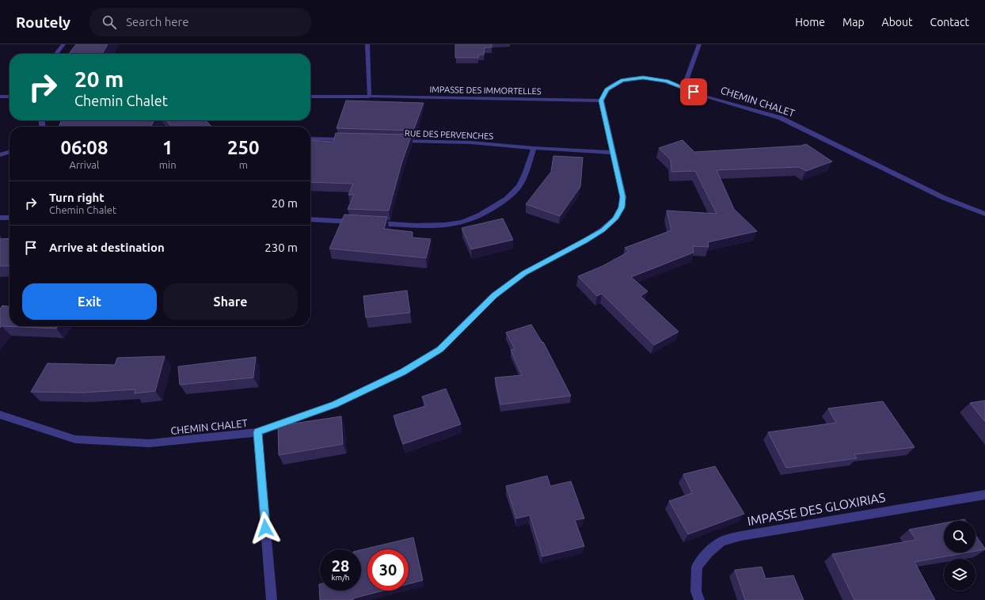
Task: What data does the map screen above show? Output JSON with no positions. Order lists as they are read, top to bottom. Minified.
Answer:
{"streets":{"street":["IMPASSE DES IMMORTELLES","CHEMIN CHALET","RUE DES PERVENCHES","IMPASSE DES GLOXIRIAS"]},"crossings":[["IMPASSE DES IMMORTELLES","CHEMIN CHALET"],["CHEMIN CHALET","RUE DES PERVENCHES"]],"page":{"header":"Routely","search":"Search here","nav":["Home","Map","About","Contact"],"turn":["20 m","Chemin Chalet"],"eta":["06:08","Arrival","1","min","250","m"],"list":[{"name":"Turn right","note":"Chemin Chalet","value":"20 m"},{"name":"Arrive at destination","value":"230 m"}],"buttons":["Exit","Share"],"speed":"28 km/h","limit":"30"}}
